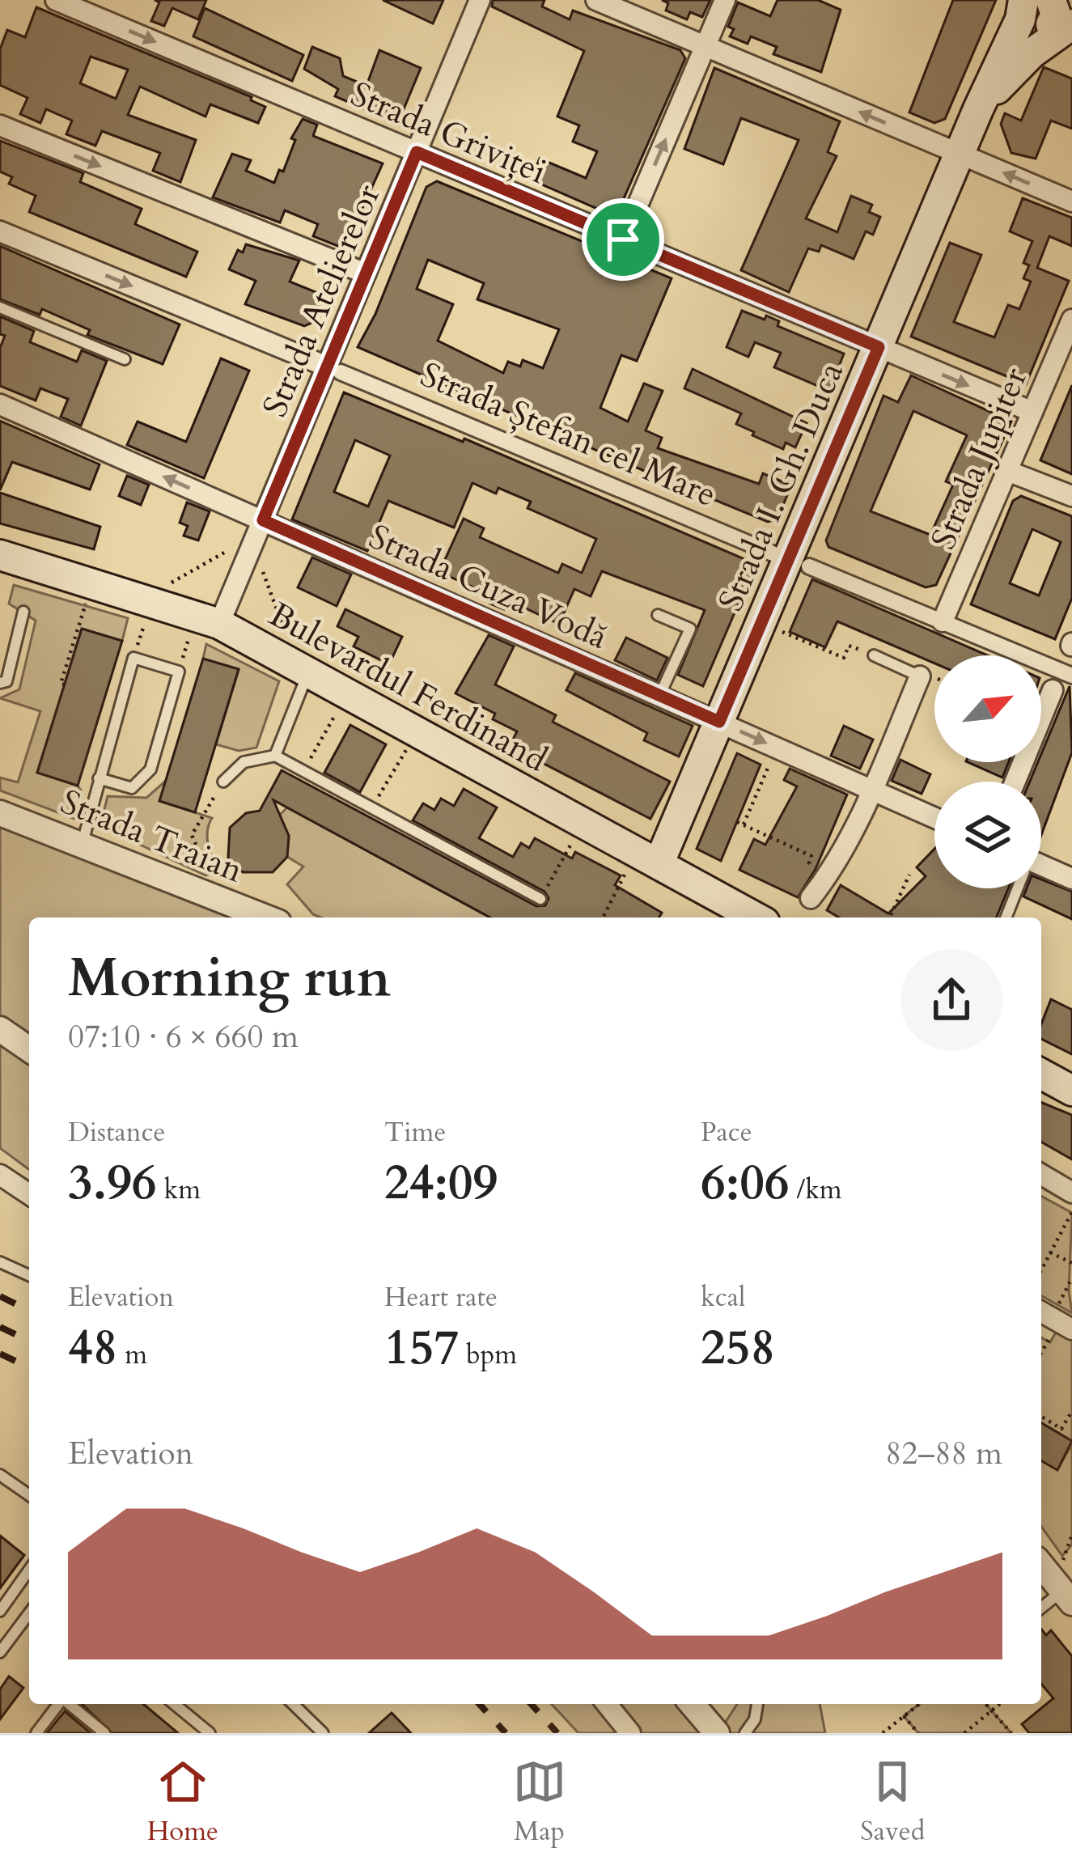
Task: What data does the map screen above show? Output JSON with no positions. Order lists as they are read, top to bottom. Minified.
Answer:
{"streets":{"main road":["Strada I. Gh. Duca","Bulevardul Ferdinand"],"street":["Strada Griviței","Strada Atelierelor","Strada Ștefan cel Mare","Strada Jupiter","Strada Cuza Vodă","Strada Traian"]},"crossings":[["Strada Griviței","Strada Atelierelor"],["Strada Griviței","Strada Jupiter"],["Strada Griviței","Strada I. Gh. Duca"],["Strada Atelierelor","Strada Ștefan cel Mare"],["Strada Atelierelor","Strada Cuza Vodă"],["Strada Atelierelor","Bulevardul Ferdinand"],["Strada I. Gh. Duca","Strada Cuza Vodă"],["Strada I. Gh. Duca","Bulevardul Ferdinand"]],"north":"top right","page":{"heading":["Morning run","07:10 · 6 × 660 m"],"stats":[["Distance","3.96 km"],["Time","24:09"],["Pace","6:06 /km"],["Elevation","48 m"],["Heart rate","157 bpm"],["kcal","258"]],"chart":["Elevation","82–88 m"],"tabs":["Home","Map","Saved"]}}
